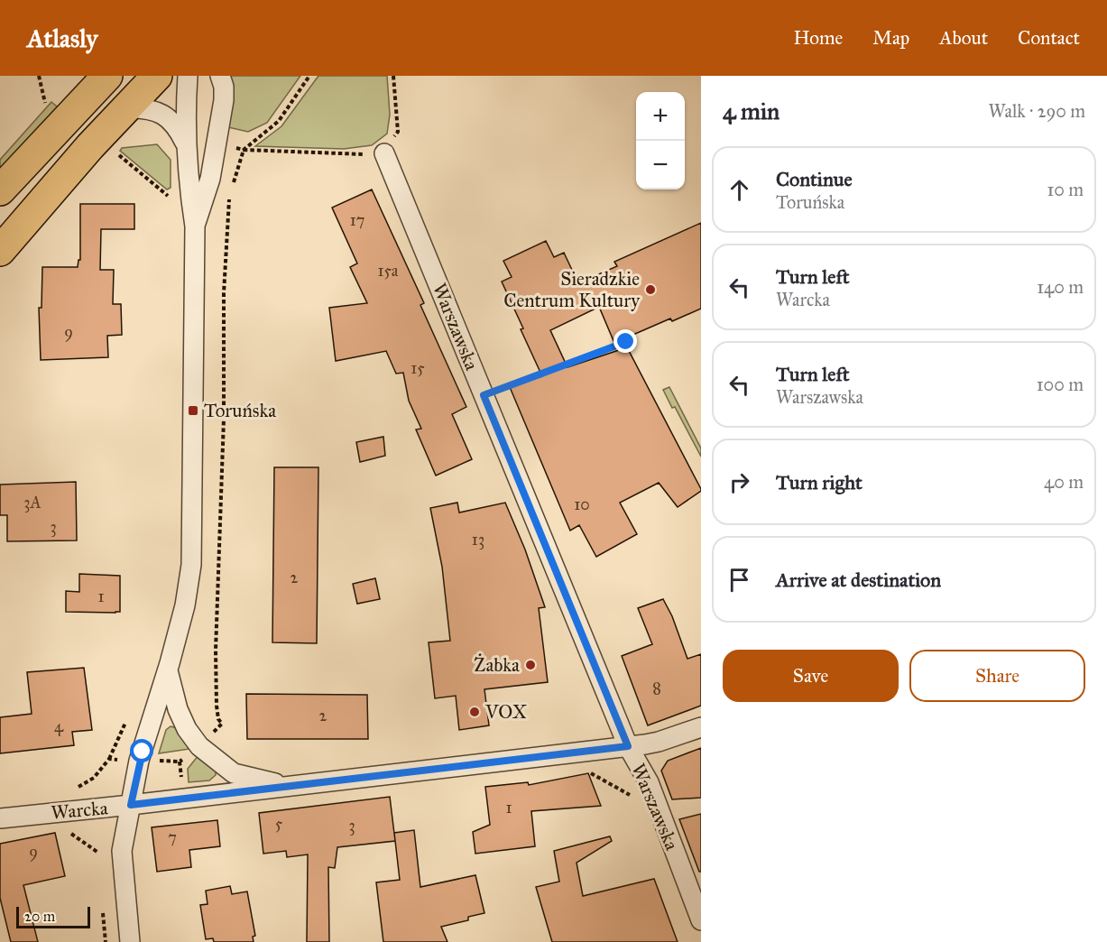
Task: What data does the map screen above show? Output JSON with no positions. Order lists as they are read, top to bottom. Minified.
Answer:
{"streets":{"street":["Warszawska","Warcka"]},"crossings":[["Warszawska","Warcka"]],"places":{"other":["Sieradzkie Centrum Kultury","Żabka","VOX"],"transit":["Toruńska"]},"house_numbers":["17","15a","9","15","3A","10","3","13","2","1","8","2","4","1","5","3","7","9"],"scale_bar":"20 m","page":{"header":"Atlasly","nav":["Home","Map","About","Contact"],"heading":["4 min","Walk · 290 m"],"map_buttons":["+","−"],"list":[["Continue","Toruńska","10 m"],["Turn left","Warcka","140 m"],["Turn left","Warszawska","100 m"],["Turn right","40 m"],"Arrive at destination"],"buttons":["Save","Share"],"scale":"20 m"}}
